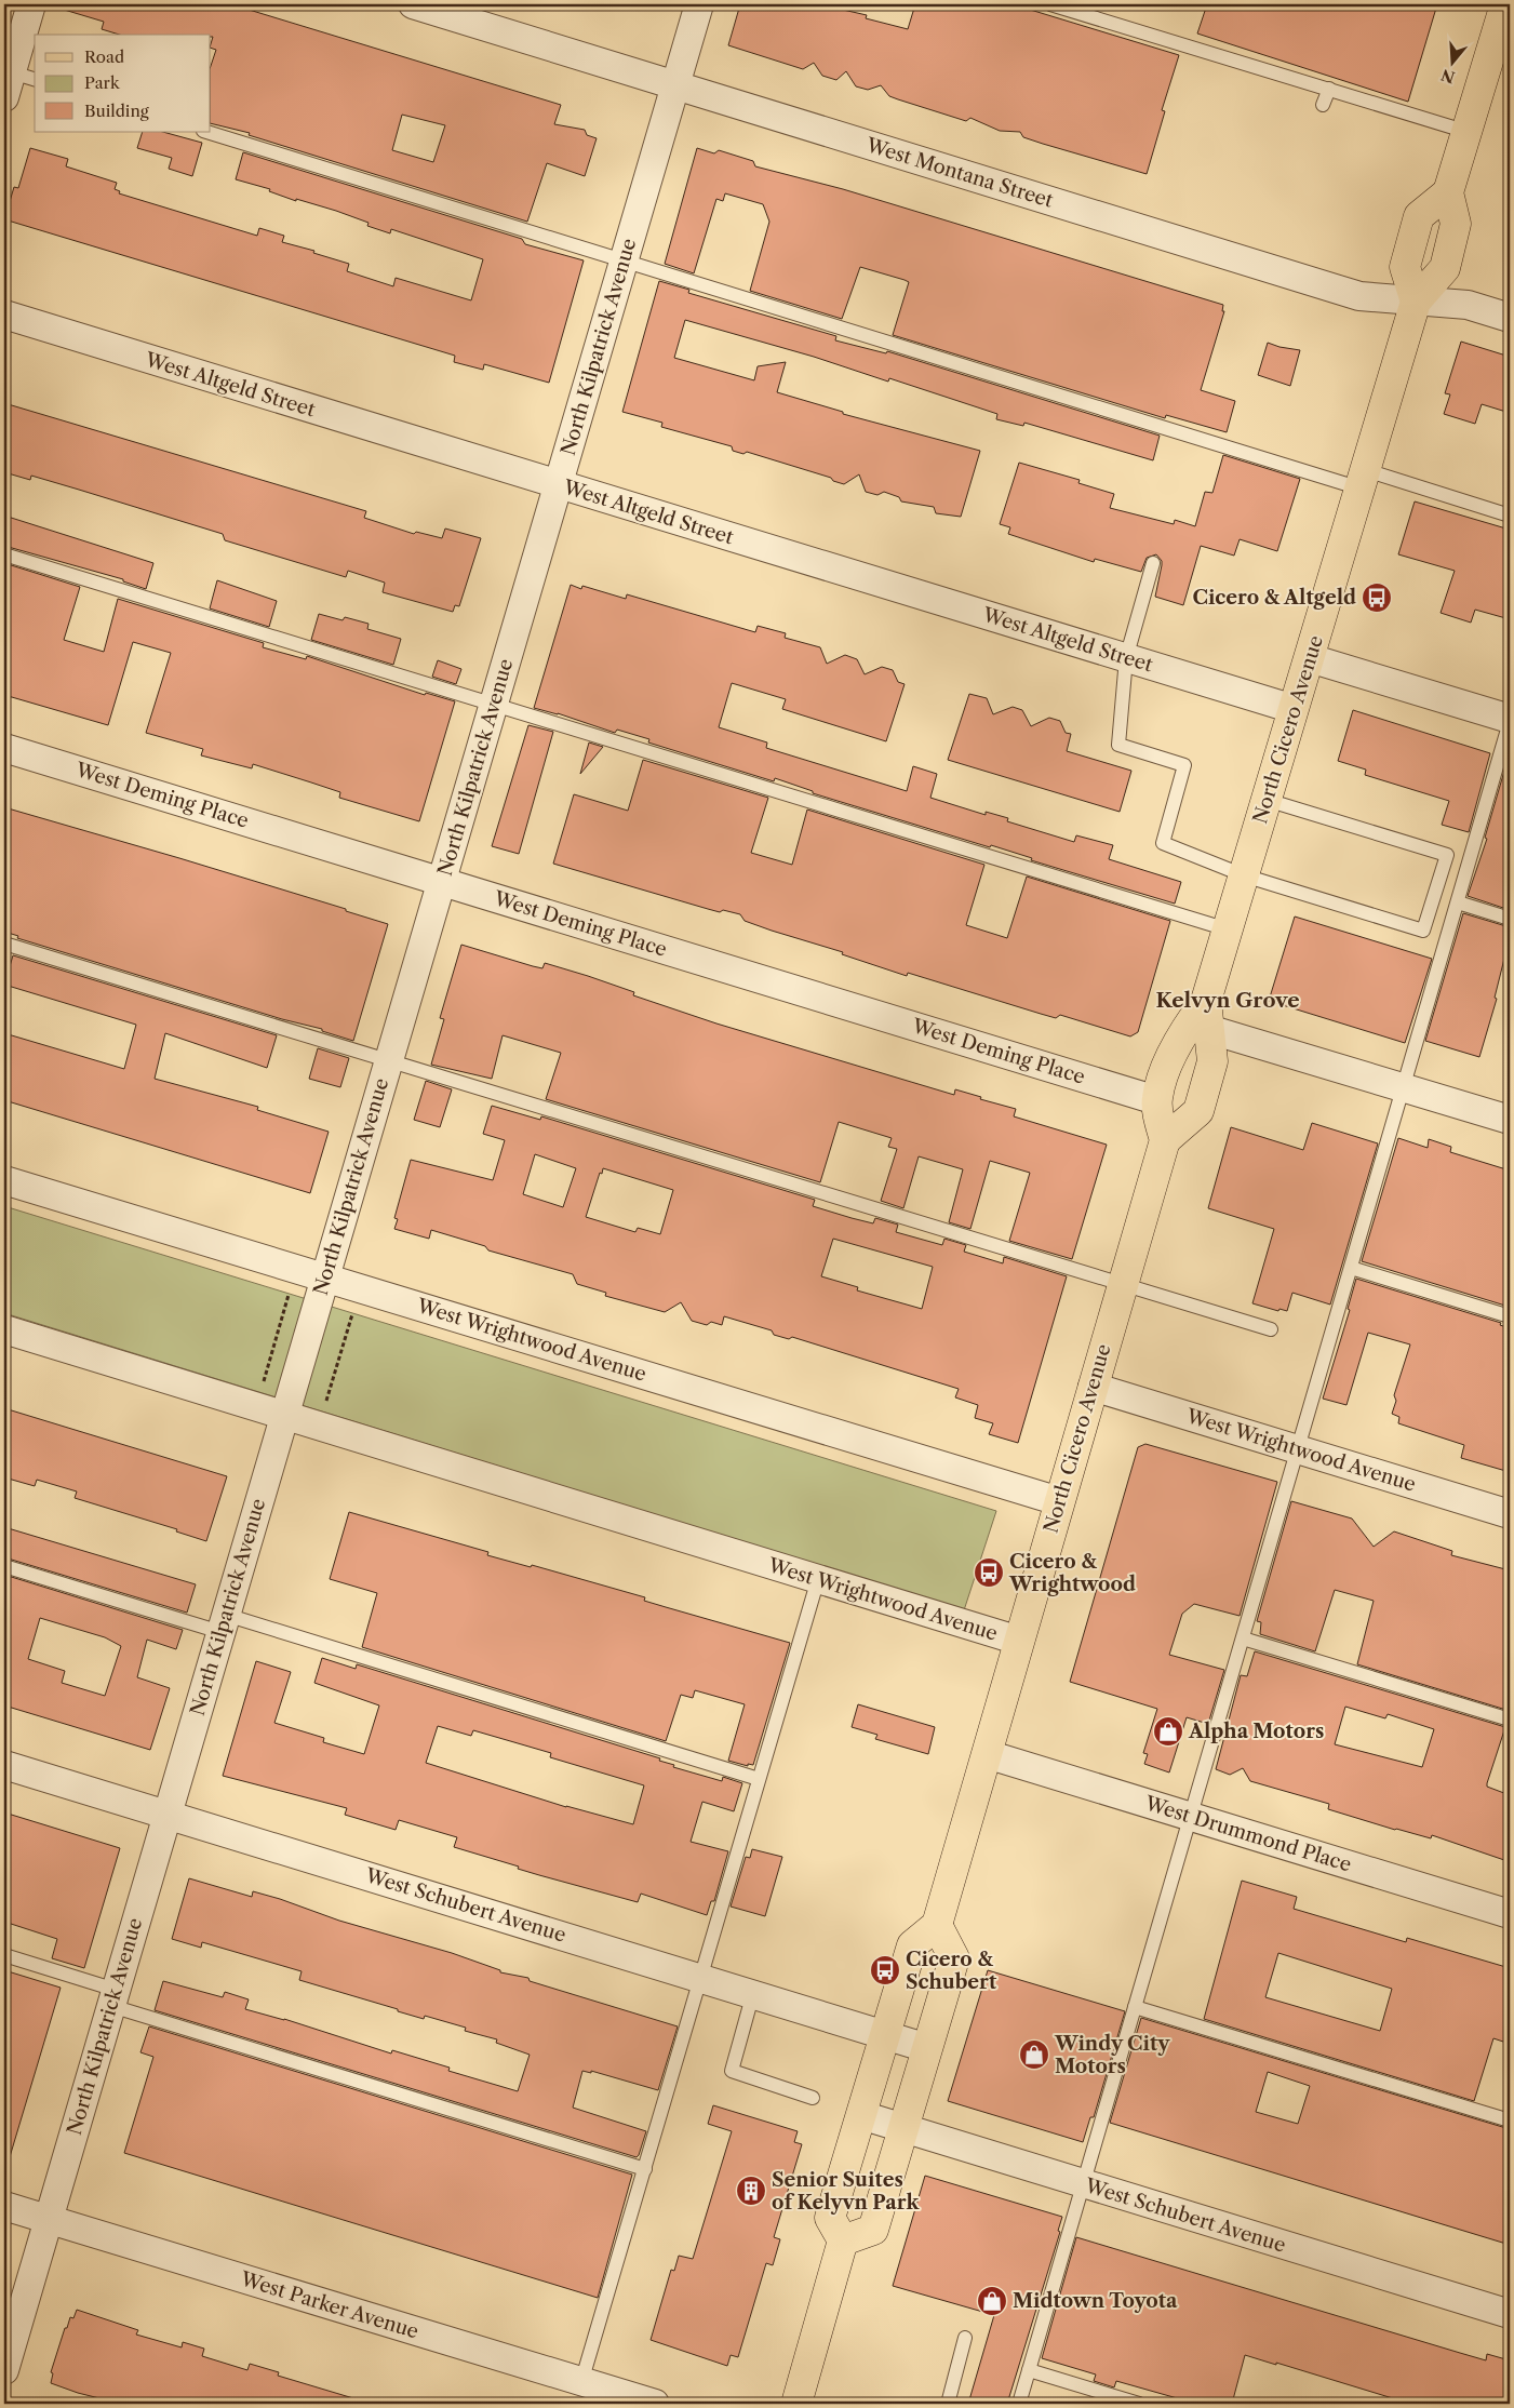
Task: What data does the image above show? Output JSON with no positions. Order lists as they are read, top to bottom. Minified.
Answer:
{"streets":{"main road":["North Cicero Avenue"],"street":["West Montana Street","North Kilpatrick Avenue","West Altgeld Street","West Deming Place","West Wrightwood Avenue","West Drummond Place","West Schubert Avenue","West Parker Avenue"]},"crossings":[["West Montana Street","North Kilpatrick Avenue"],["West Montana Street","North Cicero Avenue"],["North Kilpatrick Avenue","West Altgeld Street"],["North Kilpatrick Avenue","West Deming Place"],["North Kilpatrick Avenue","West Wrightwood Avenue"],["North Kilpatrick Avenue","West Schubert Avenue"],["North Kilpatrick Avenue","West Parker Avenue"],["West Altgeld Street","North Cicero Avenue"],["North Cicero Avenue","West Deming Place"],["North Cicero Avenue","West Wrightwood Avenue"],["North Cicero Avenue","West Drummond Place"]],"districts":["Kelvyn Grove"],"places":{"bus stop":["Cicero & Altgeld","Cicero & Wrightwood","Cicero & Schubert"],"shop":["Alpha Motors","Windy City Motors","Midtown Toyota"],"building":["Senior Suites of Kelyvn Park"]},"legend":["Road","Park","Building"],"north":"bottom"}
